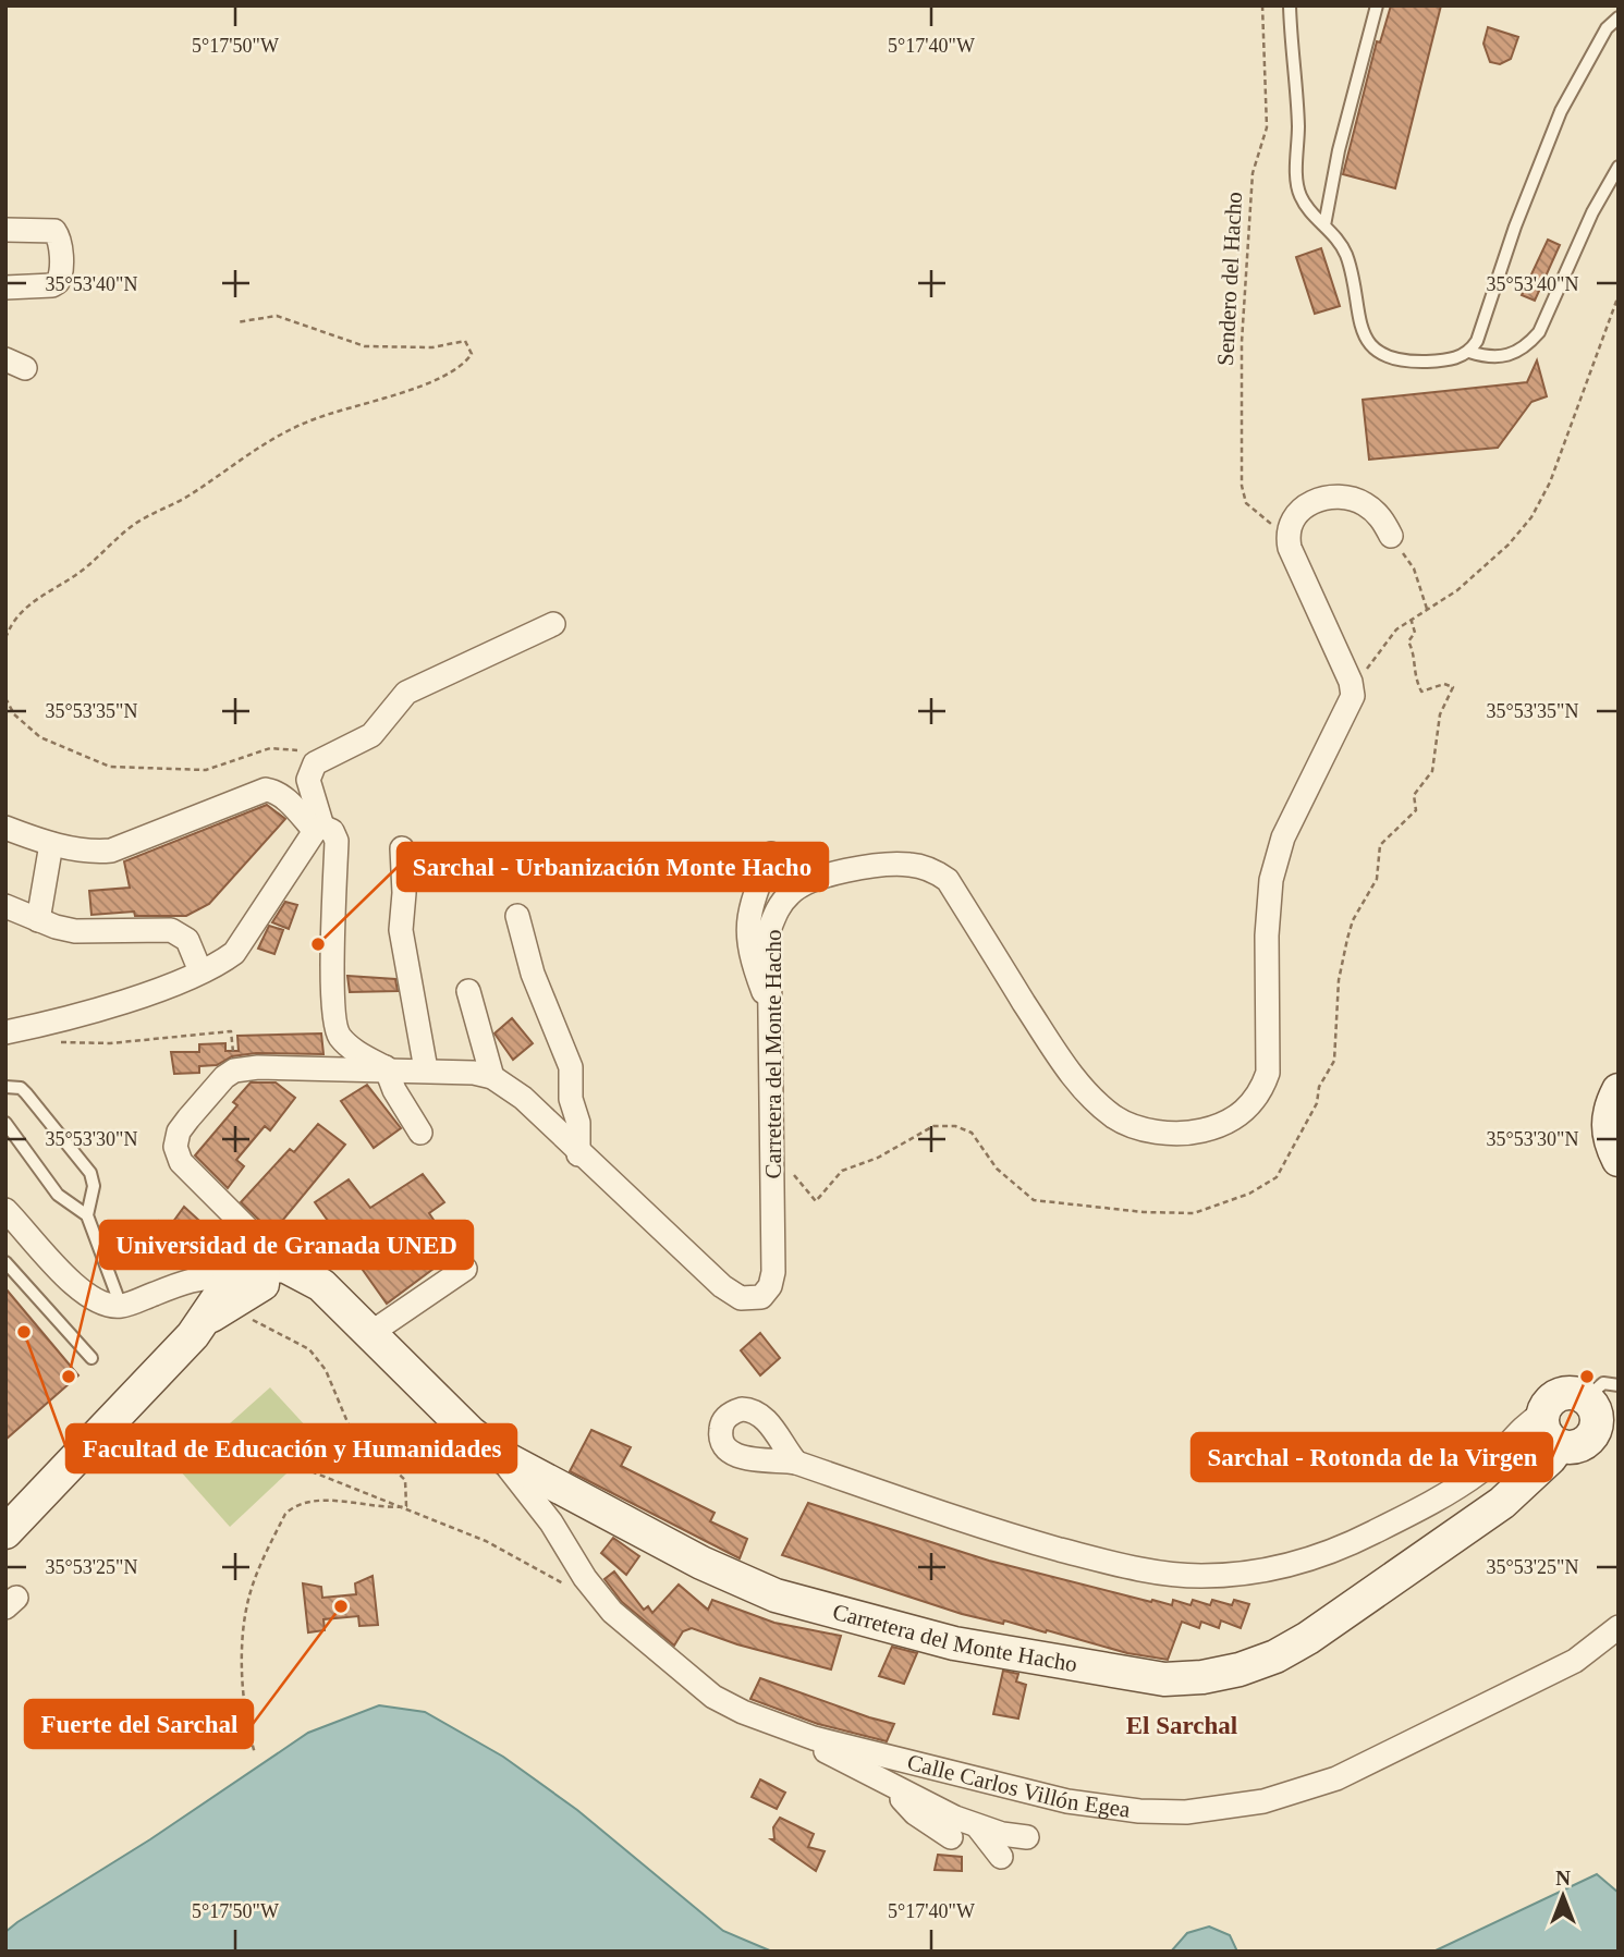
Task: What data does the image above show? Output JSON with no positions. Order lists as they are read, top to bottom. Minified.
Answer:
{"streets":{"main road":["Carretera del Monte Hacho"],"street":["Calle Carlos Villón Egea"],"path":["Sendero del Hacho"]},"crossings":[["Carretera del Monte Hacho","Calle Carlos Villón Egea"]],"districts":["El Sarchal"],"places":["Sarchal - Urbanización Monte Hacho","Facultad de Educación y Humanidades","Universidad de Granada UNED","Sarchal - Rotonda de la Virgen","Fuerte del Sarchal"],"north":"top","coordinates":["5°17'50\"W","5°17'40\"W","35°53'40\"N","35°53'35\"N","35°53'30\"N","35°53'25\"N"]}
